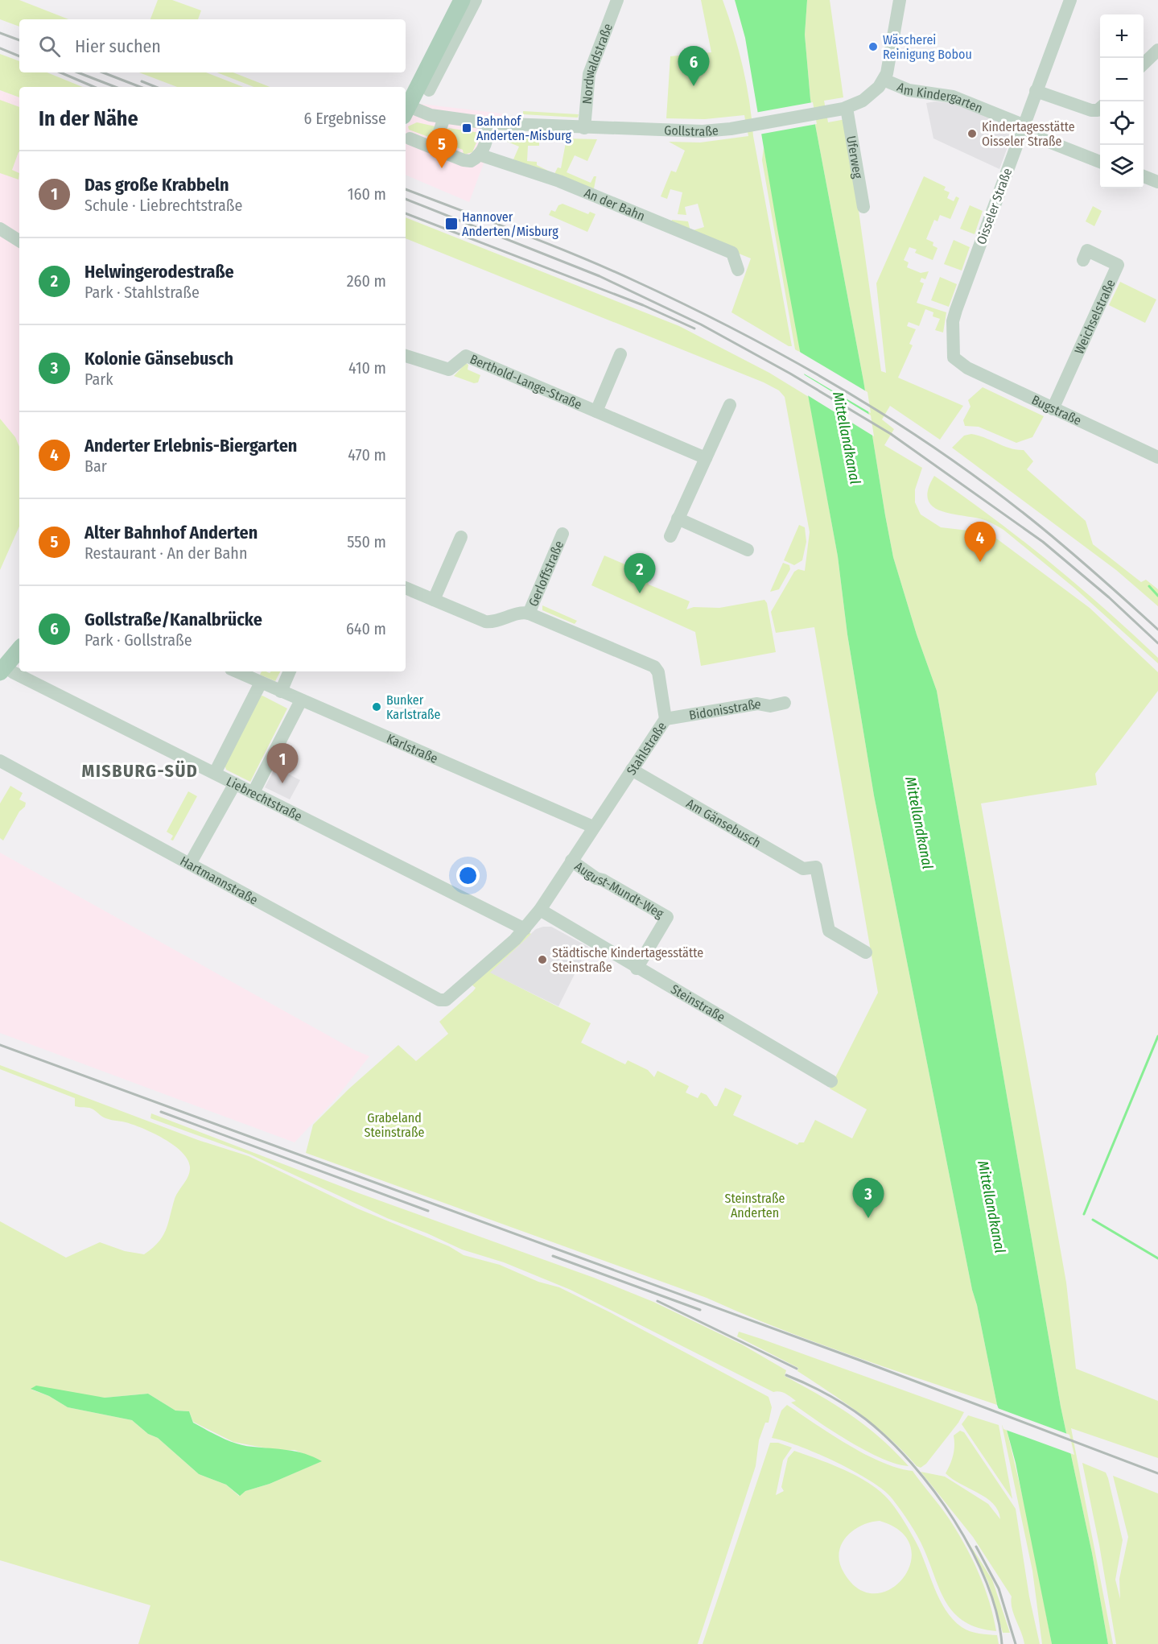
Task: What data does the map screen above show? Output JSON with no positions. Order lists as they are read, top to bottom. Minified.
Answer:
{"streets":{"street":["Nordwaldstraße","Am Kindergarten","Gollstraße","Uferweg","An der Bahn","Oisseler Straße","Weichselstraße","Berthold-Lange-Straße","Bugstraße","Gerloffstraße","Bidonisstraße","Karlstraße","Stahlstraße","Liebrechtstraße","Am Gänsebusch","Hartmannstraße","August-Mundt-Weg","Steinstraße"]},"crossings":[["Nordwaldstraße","Gollstraße"],["Am Kindergarten","Gollstraße"],["Am Kindergarten","Oisseler Straße"],["Gollstraße","Uferweg"],["Oisseler Straße","Bugstraße"],["Weichselstraße","Bugstraße"],["Gerloffstraße","Stahlstraße"],["Bidonisstraße","Stahlstraße"],["Karlstraße","Stahlstraße"],["Stahlstraße","Liebrechtstraße"],["Stahlstraße","Am Gänsebusch"],["Stahlstraße","Hartmannstraße"],["Stahlstraße","August-Mundt-Weg"],["Stahlstraße","Steinstraße"],["August-Mundt-Weg","Steinstraße"]],"districts":["MISBURG-SÜD"],"water":["Mittellandkanal"],"parks":["Grabeland Steinstraße","Steinstraße Anderten"],"places":{"other":["Wäscherei Reinigung Bobou","Kindertagesstätte Oisseler Straße","Bunker Karlstraße","Städtische Kindertagesstätte Steinstraße"],"transit":["Bahnhof Anderten-Misburg","Hannover Anderten/Misburg"]},"page":{"map_buttons":["+","−"],"search":"Hier suchen","pins":["6","5","4","2","1","3"],"heading":["In der Nähe","6 Ergebnisse"],"list":[{"mark":"1","name":"Das große Krabbeln","note":"Schule · Liebrechtstraße","value":"160 m"},{"mark":"2","name":"Helwingerodestraße","note":"Park · Stahlstraße","value":"260 m"},{"mark":"3","name":"Kolonie Gänsebusch","note":"Park","value":"410 m"},{"mark":"4","name":"Anderter Erlebnis-Biergarten","note":"Bar","value":"470 m"},{"mark":"5","name":"Alter Bahnhof Anderten","note":"Restaurant · An der Bahn","value":"550 m"},{"mark":"6","name":"Gollstraße/Kanalbrücke","note":"Park · Gollstraße","value":"640 m"}]}}
